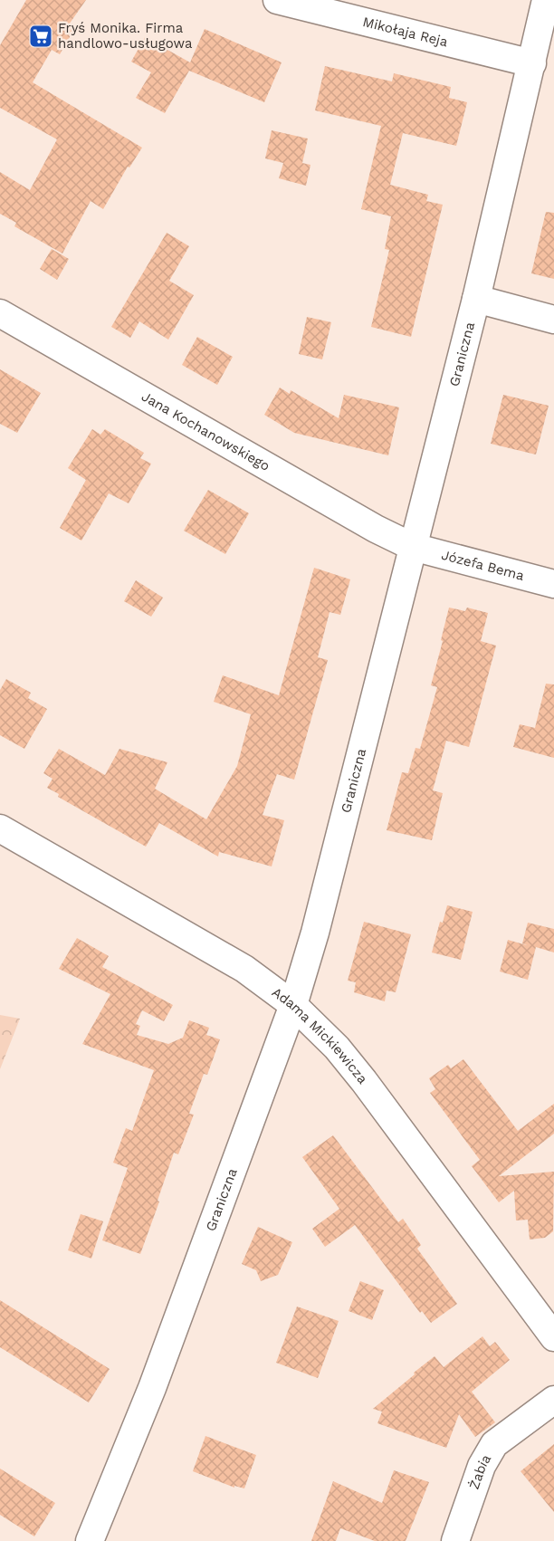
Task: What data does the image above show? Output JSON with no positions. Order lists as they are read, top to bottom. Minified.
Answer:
{"streets":{"street":["Mikołaja Reja","Graniczna","Jana Kochanowskiego","Józefa Bema","Adama Mickiewicza","Żabia"]},"crossings":[["Mikołaja Reja","Graniczna"],["Graniczna","Jana Kochanowskiego"],["Graniczna","Józefa Bema"],["Graniczna","Adama Mickiewicza"],["Jana Kochanowskiego","Józefa Bema"]],"places":{"supermarket":["Fryś Monika. Firma handlowo-usługowa"]}}
